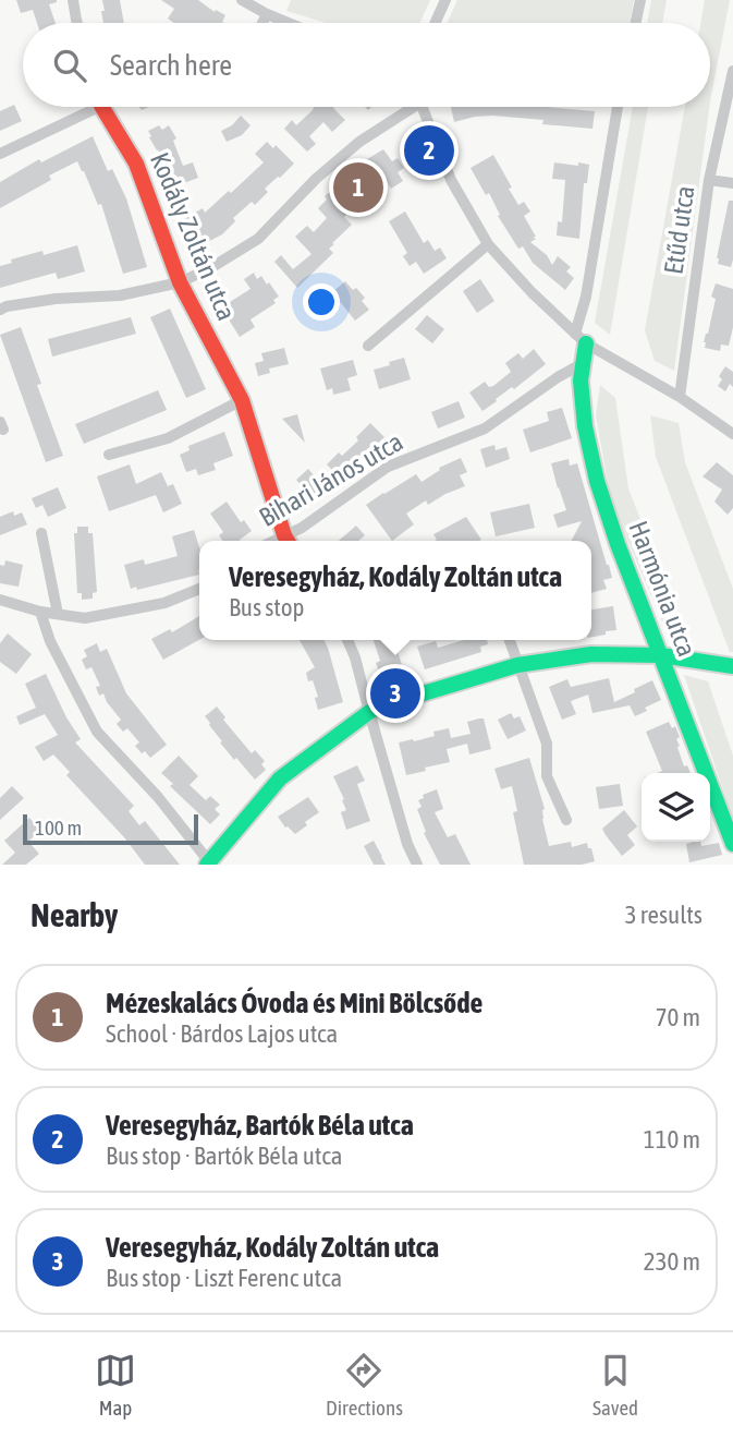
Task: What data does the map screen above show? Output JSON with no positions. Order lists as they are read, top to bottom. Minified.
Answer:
{"streets":{"street":["Etűd utca","Kodály Zoltán utca","Bihari János utca","Harmónia utca"]},"crossings":[["Kodály Zoltán utca","Bihari János utca"],["Bihari János utca","Harmónia utca"]],"scale_bar":"100 m","page":{"search":"Search here","pins":["2","1","3"],"popup":["Veresegyház, Kodály Zoltán utca","Bus stop"],"scale":"100 m","heading":["Nearby","3 results"],"list":[{"mark":"1","name":"Mézeskalács Óvoda és Mini Bölcsőde","note":"School · Bárdos Lajos utca","value":"70 m"},{"mark":"2","name":"Veresegyház, Bartók Béla utca","note":"Bus stop · Bartók Béla utca","value":"110 m"},{"mark":"3","name":"Veresegyház, Kodály Zoltán utca","note":"Bus stop · Liszt Ferenc utca","value":"230 m"}],"nav":["Map","Directions","Saved"]}}
